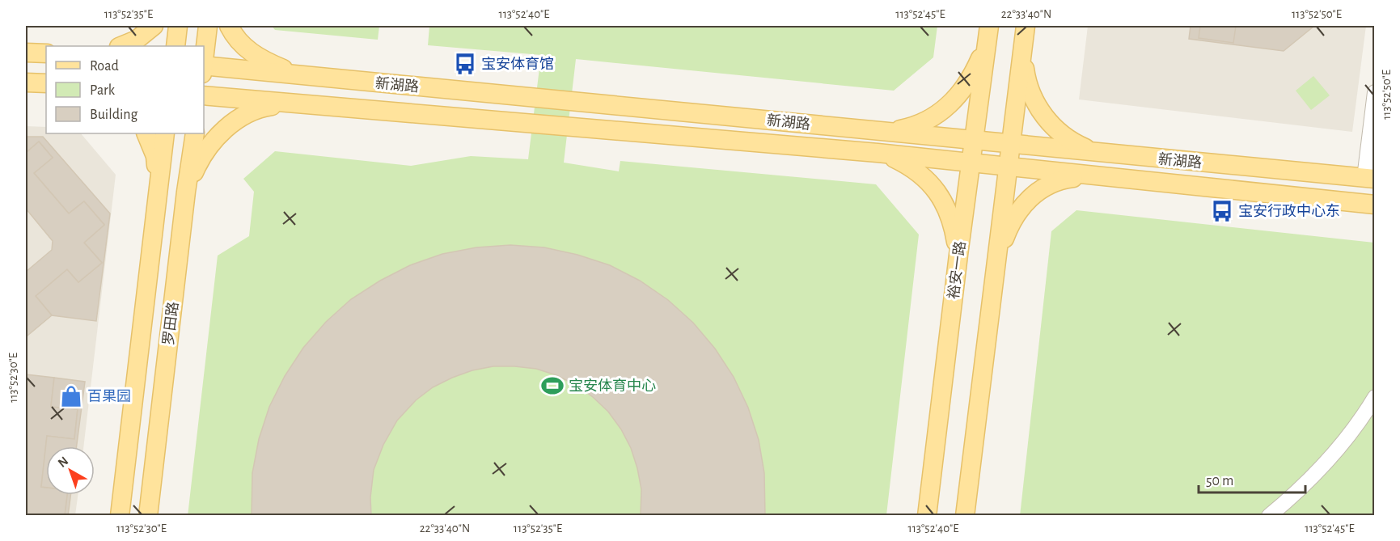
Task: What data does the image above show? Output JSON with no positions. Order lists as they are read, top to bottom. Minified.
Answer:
{"streets":{"main road":["新湖路","裕安一路","罗田路"]},"crossings":[["新湖路","裕安一路"]],"places":{"bus stop":["宝安体育馆","宝安行政中心东"],"sports":["宝安体育中心"],"shop":["百果园"]},"legend":["Road","Park","Building"],"scale_bar":"50 m","north":"top left","coordinates":["113°52'35\"E","113°52'40\"E","113°52'45\"E","22°33'40\"N","113°52'50\"E","113°52'30\"E"]}
